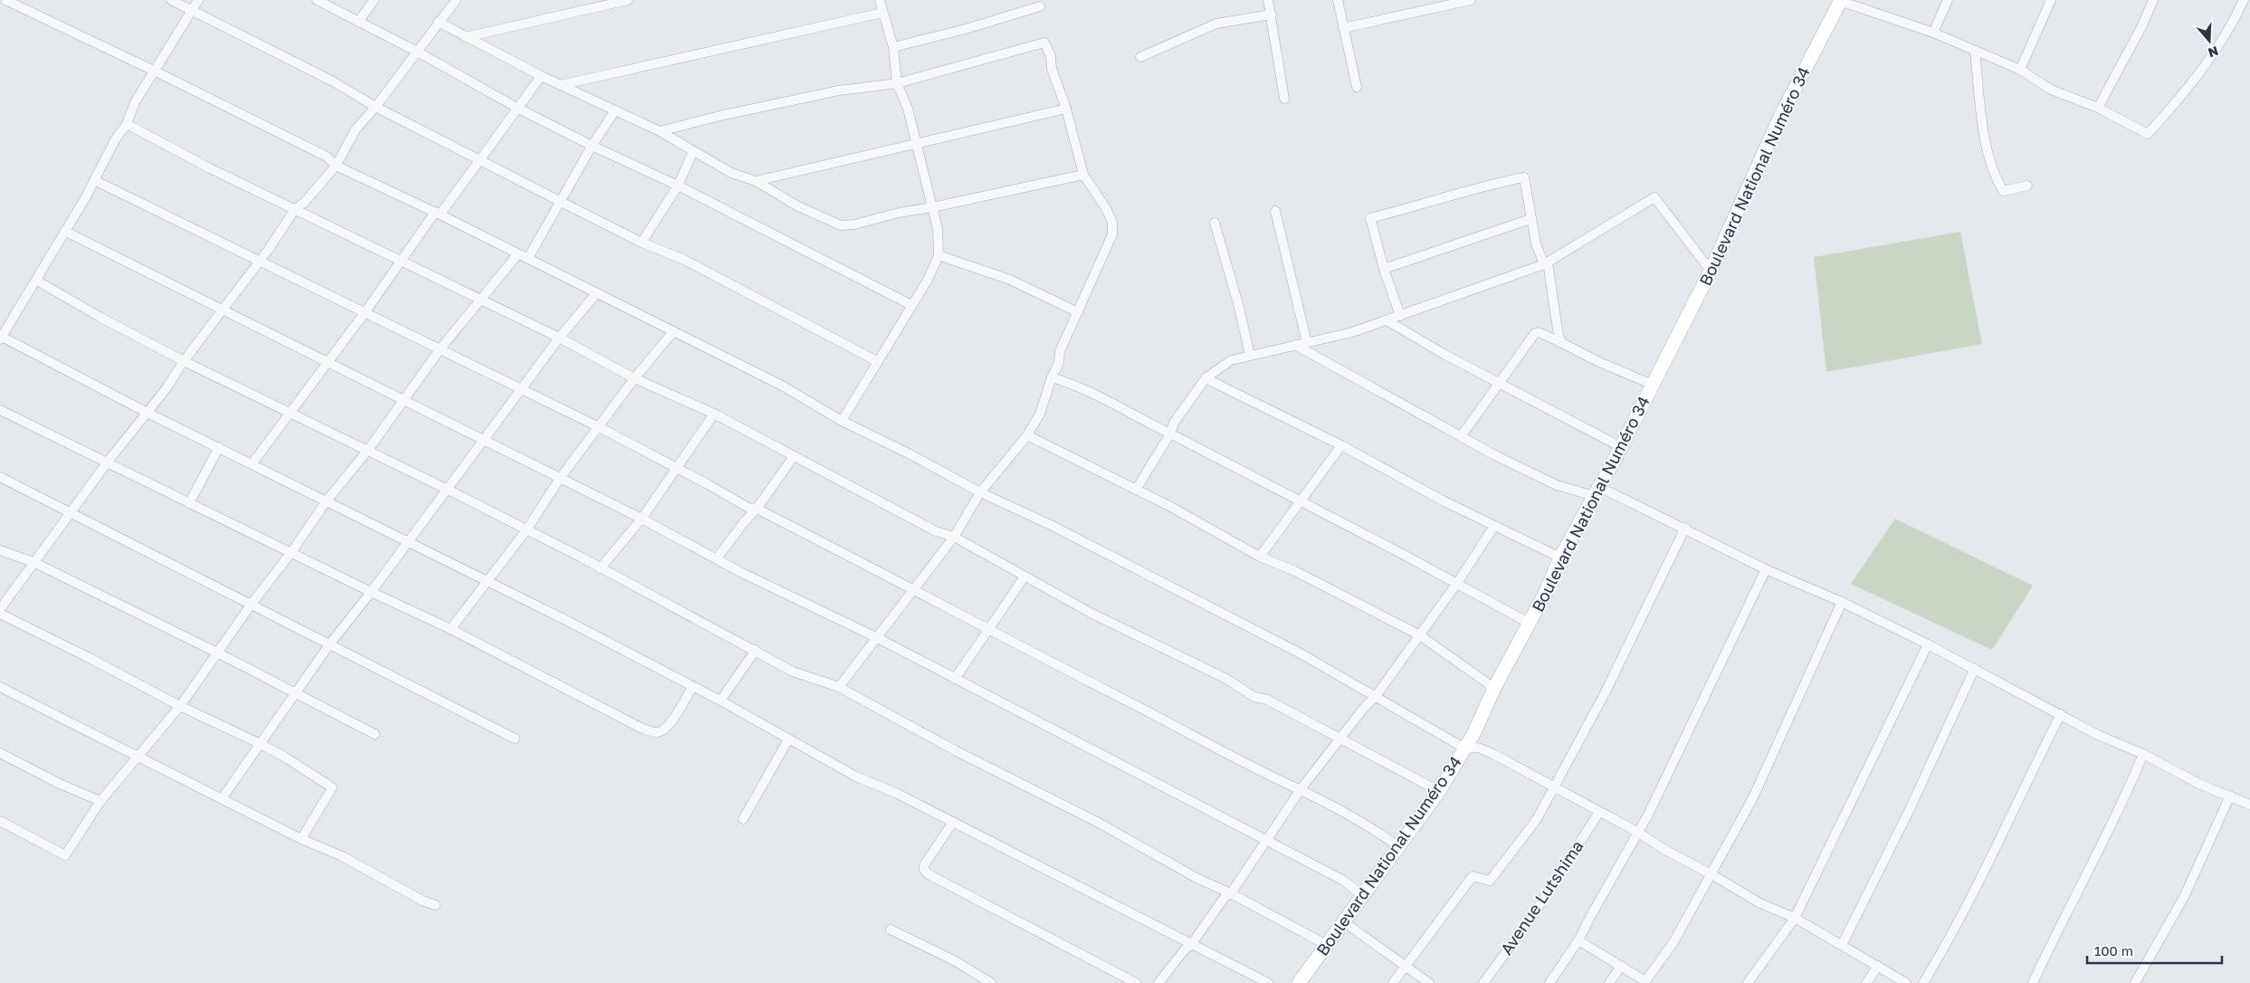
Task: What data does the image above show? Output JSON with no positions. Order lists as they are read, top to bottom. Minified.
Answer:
{"streets":{"main road":["Boulevard National Numéro 34"],"street":["Avenue Lutshima"]},"scale_bar":"100 m","north":"bottom"}
